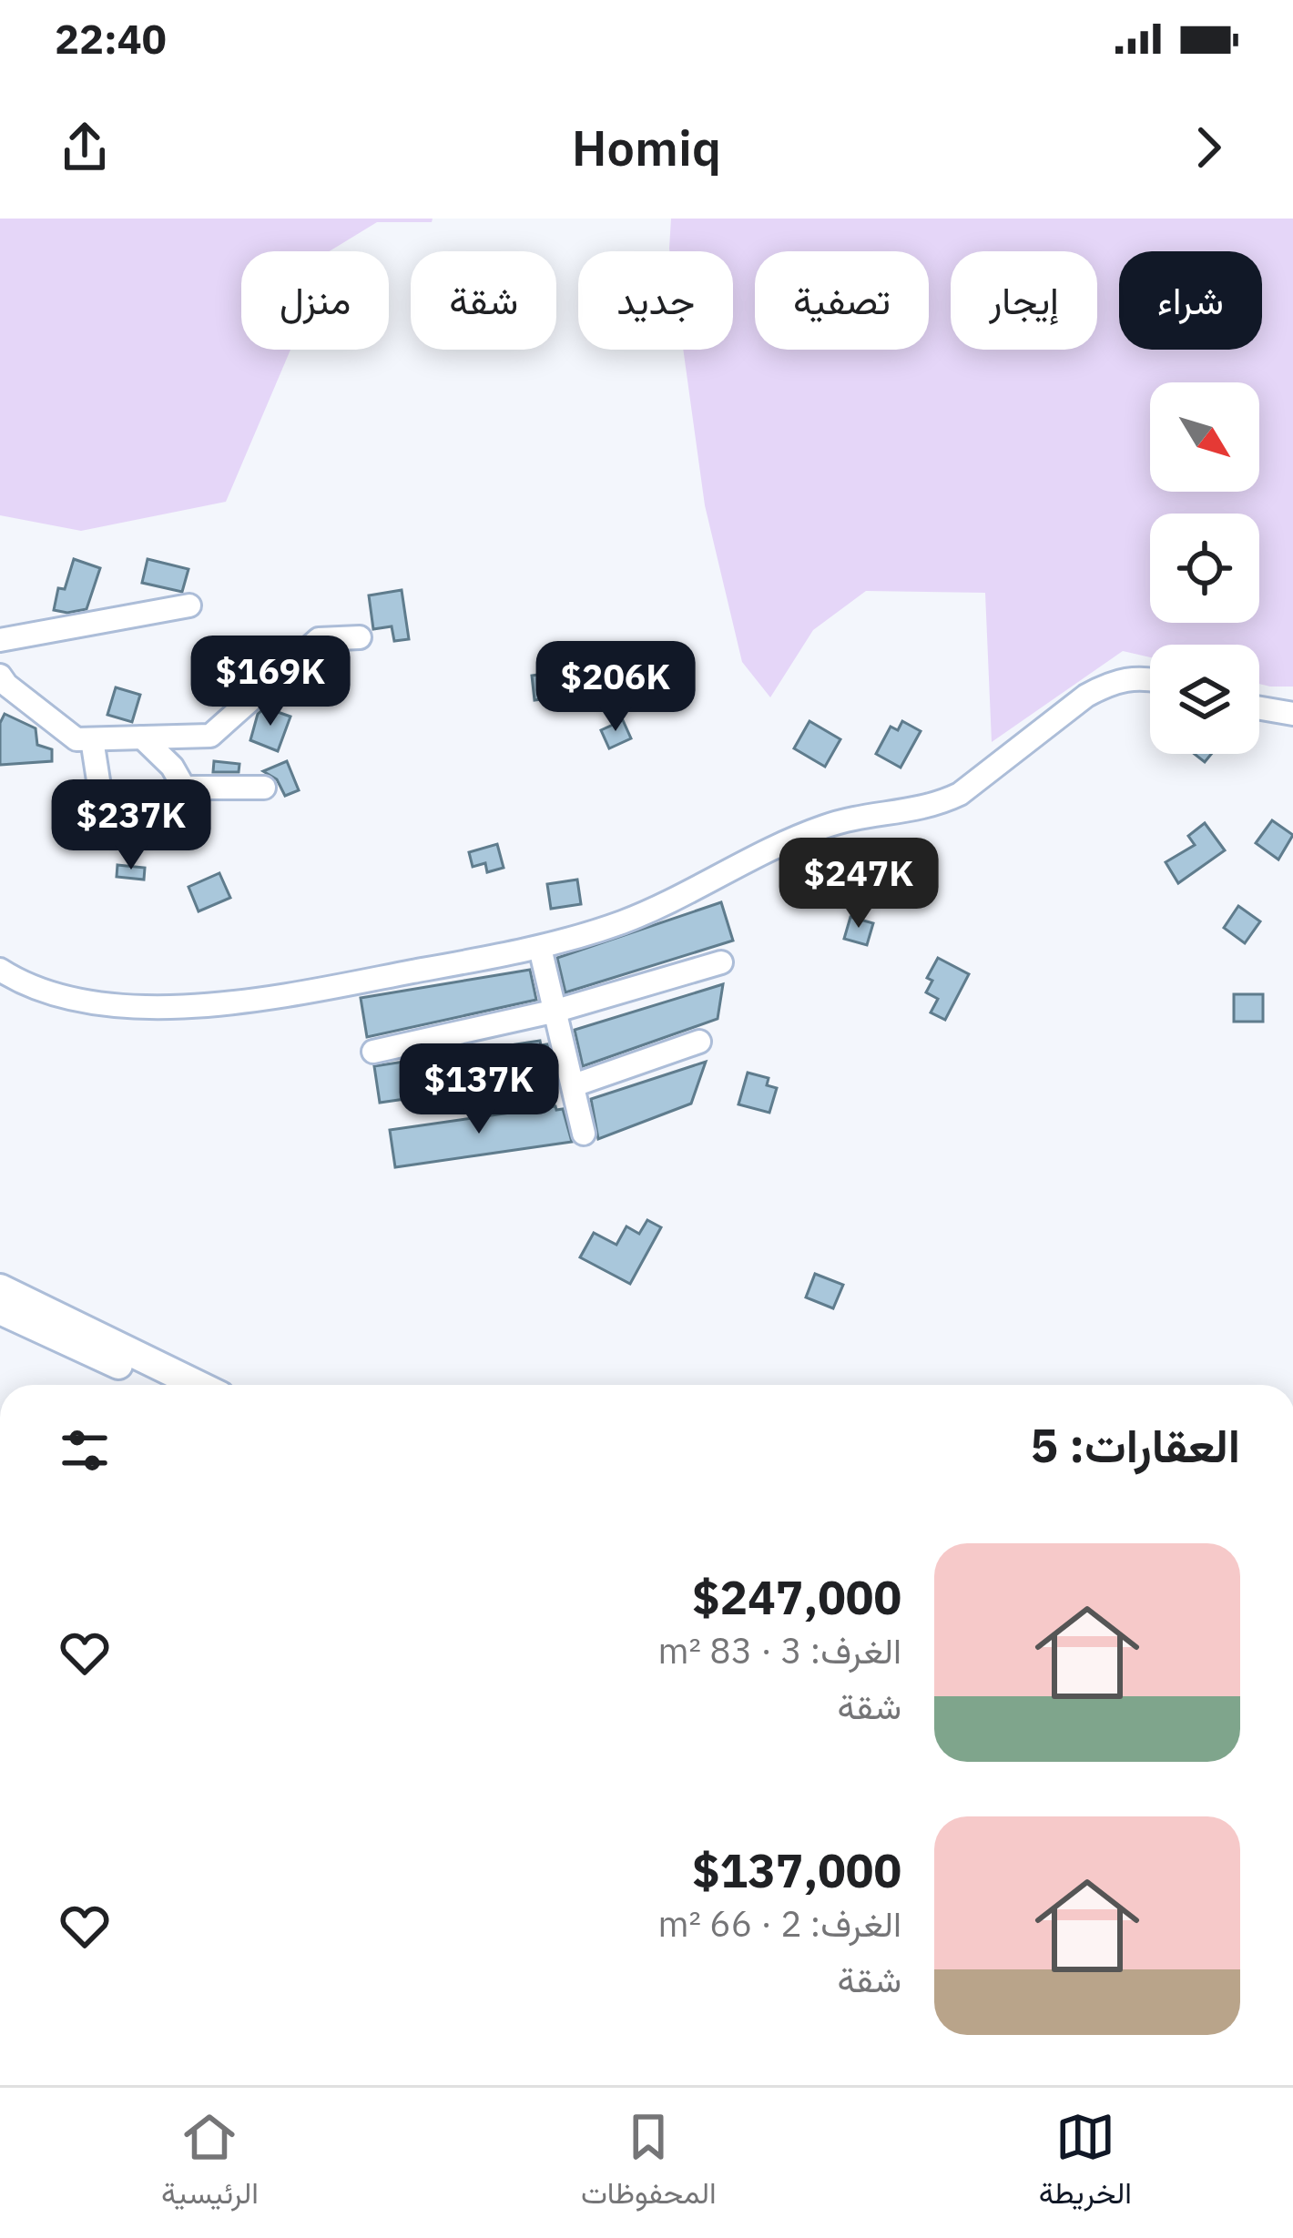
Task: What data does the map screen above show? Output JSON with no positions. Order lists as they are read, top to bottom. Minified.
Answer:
{"north":"bottom right","page":{"status":"22:40","header":"Homiq","chip":["شراء","إيجار","تصفية","جديد","شقة","منزل"],"price":["$169K","$206K","$237K","$247K","$137K"],"heading":"العقارات: 5","list":[{"name":"$247,000","note":"الغرف: 3 · 83 m² · شقة"},{"name":"$137,000","note":"الغرف: 2 · 66 m² · شقة"}],"tabs":["الخريطة","المحفوظات","الرئيسية"]}}
